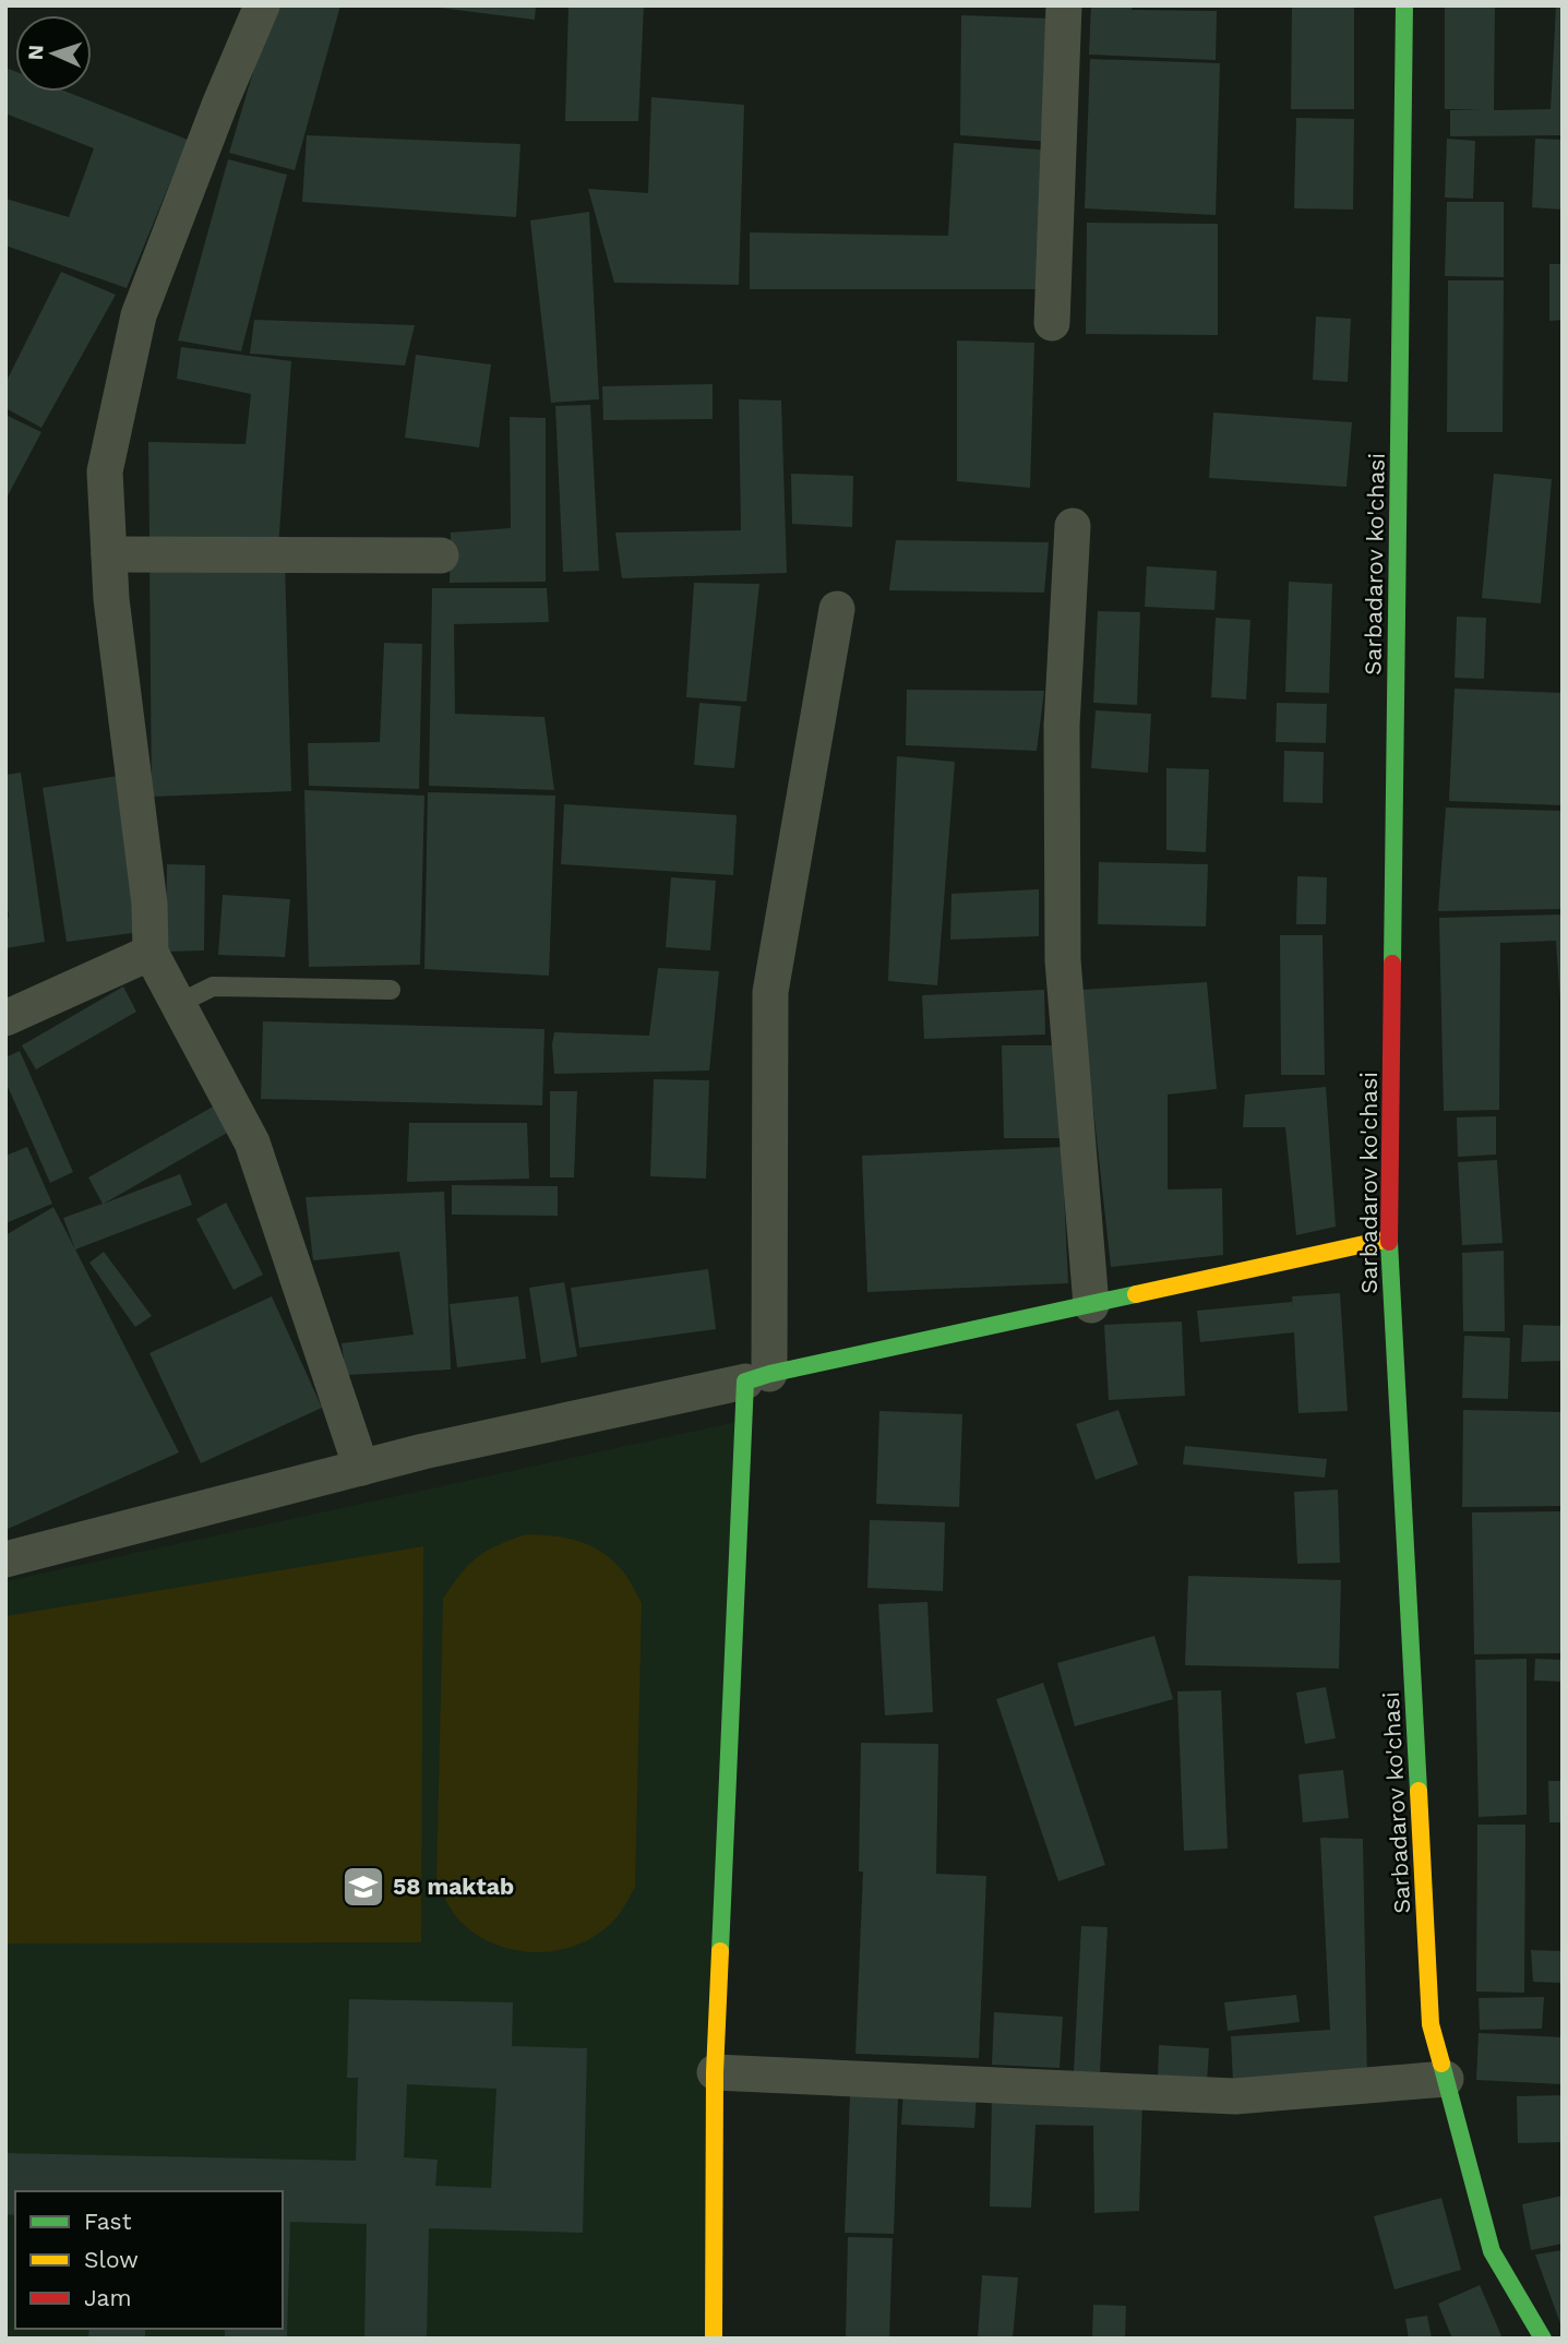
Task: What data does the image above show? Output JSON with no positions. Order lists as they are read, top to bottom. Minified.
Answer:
{"streets":{"street":["Sarbadarov ko'chasi"]},"places":{"school or university":["58 maktab"]},"legend":["Fast","Slow","Jam"],"north":"left"}
